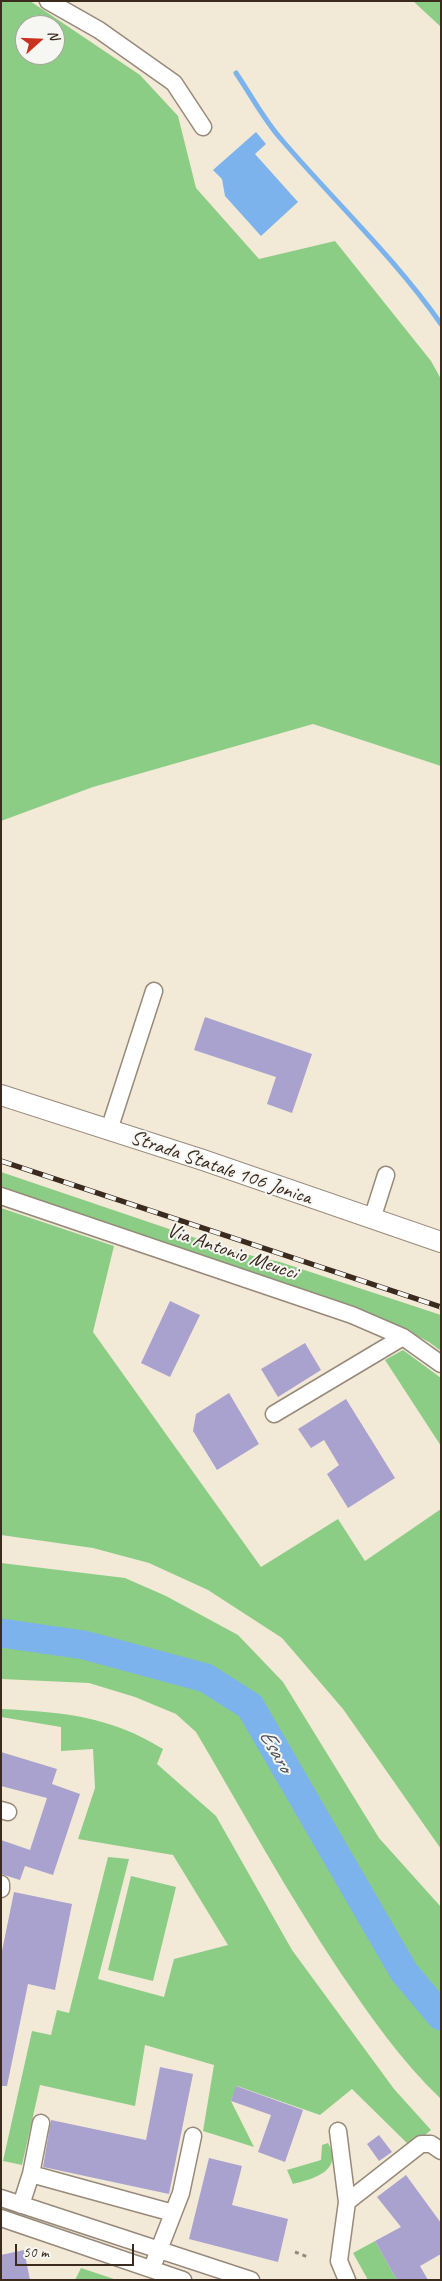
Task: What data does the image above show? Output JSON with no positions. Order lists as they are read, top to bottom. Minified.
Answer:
{"streets":{"main road":["Strada Statale 106 Jonica"],"street":["Via Antonio Meucci"]},"water":["Esaro"],"scale_bar":"50 m","north":"right"}
